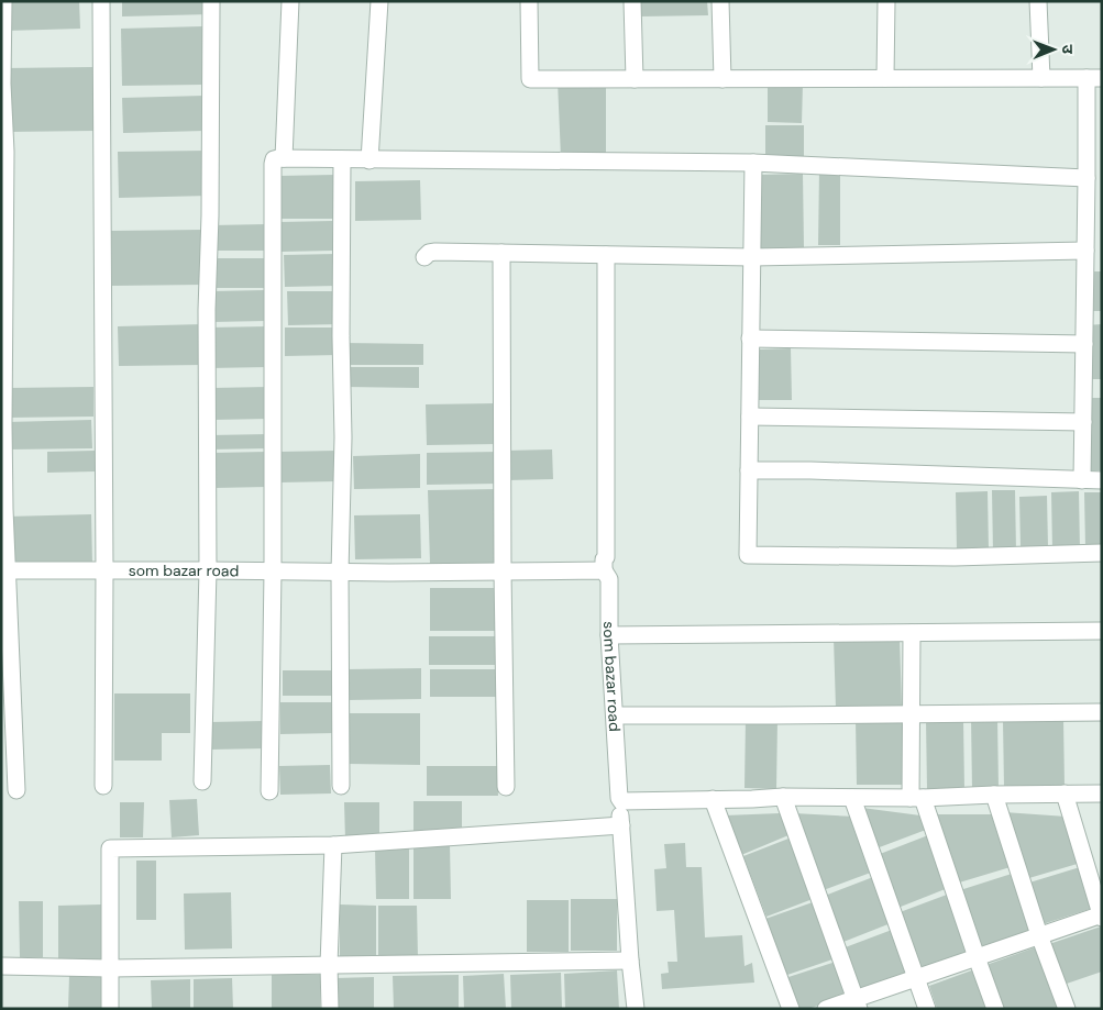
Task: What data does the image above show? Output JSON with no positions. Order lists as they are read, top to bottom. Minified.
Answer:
{"streets":{"street":["som bazar road"]},"north":"right"}
